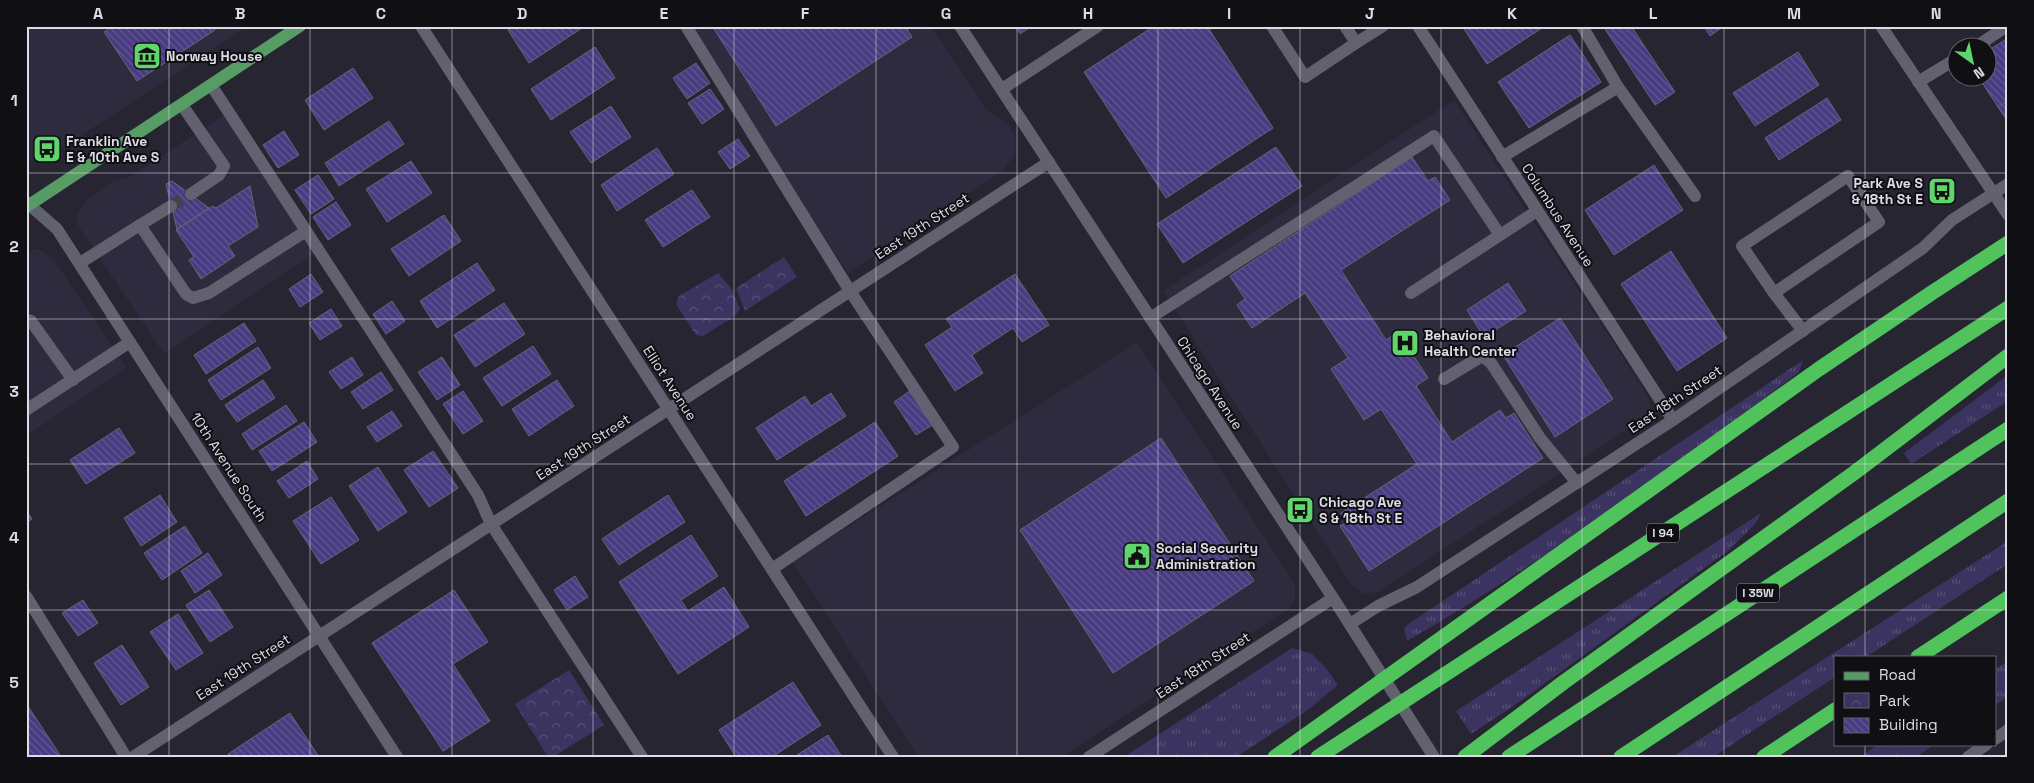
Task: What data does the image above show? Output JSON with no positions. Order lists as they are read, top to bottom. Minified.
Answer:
{"streets":{"highway":["I 94","I 35W"],"street":["Columbus Avenue","East 19th Street","Elliot Avenue","Chicago Avenue","East 18th Street","10th Avenue South"]},"crossings":[["Columbus Avenue","East 18th Street"],["East 19th Street","Elliot Avenue"],["East 19th Street","Chicago Avenue"],["East 19th Street","10th Avenue South"],["Chicago Avenue","East 18th Street"]],"places":{"museum":["Norway House"],"bus stop":["Franklin Ave E & 10th Ave S","Park Ave S & 18th St E","Chicago Ave S & 18th St E"],"hospital":["Behavioral Health Center"],"public building":["Social Security Administration"]},"legend":["Road","Park","Building"],"north":"bottom right","grid":{"columns":["A","B","C","D","E","F","G","H","I","J","K","L","M","N"],"rows":["1","2","3","4","5"]}}
